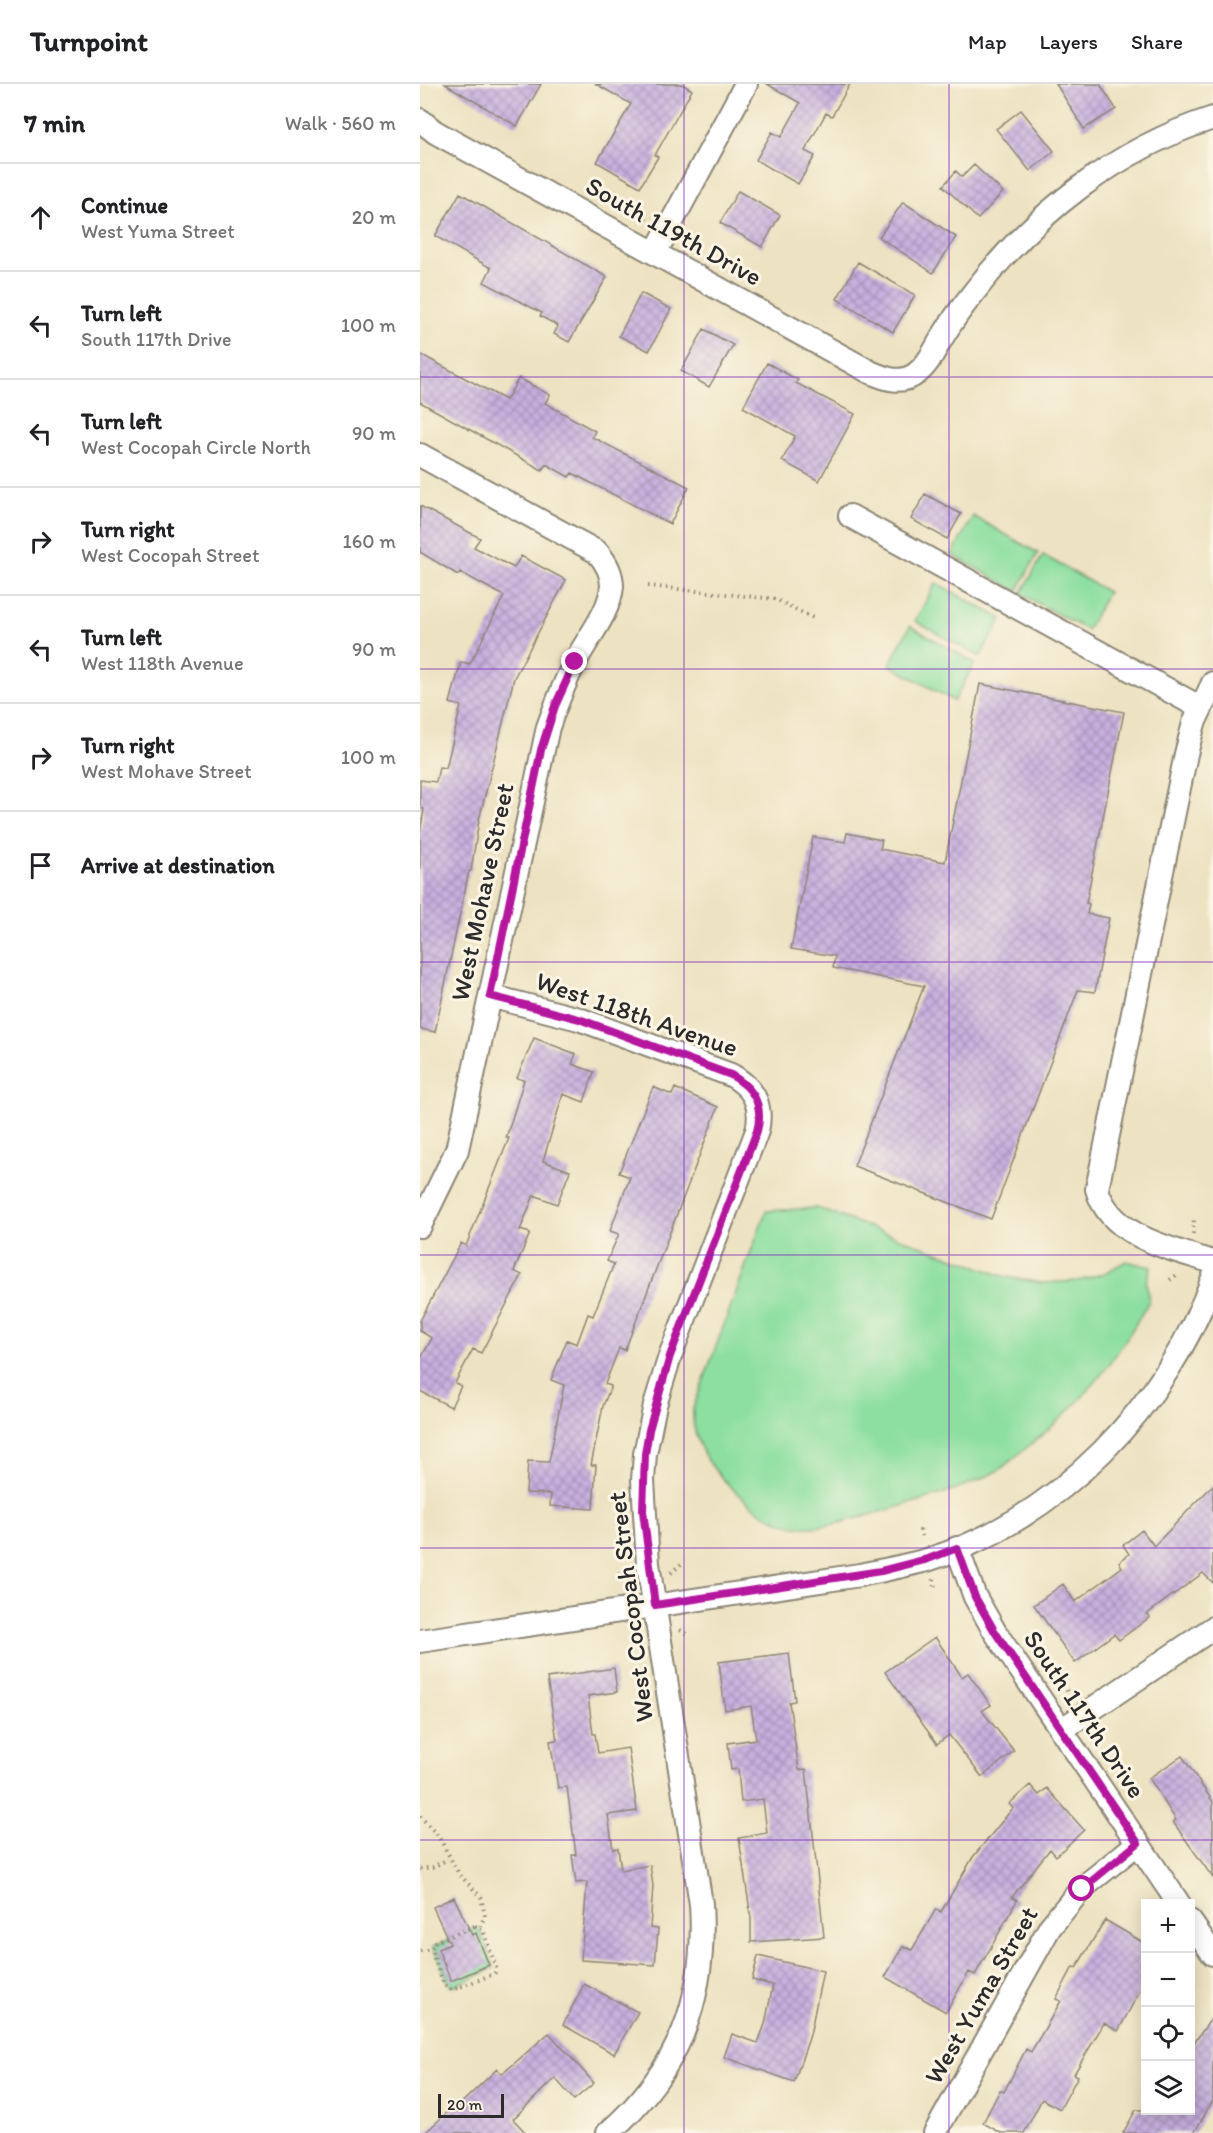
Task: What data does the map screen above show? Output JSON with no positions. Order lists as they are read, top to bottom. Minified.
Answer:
{"streets":{"street":["South 119th Drive","West Mohave Street","West 118th Avenue","West Cocopah Street","South 117th Drive","West Yuma Street"]},"crossings":[["West Mohave Street","West 118th Avenue"],["West 118th Avenue","West Cocopah Street"],["South 117th Drive","West Yuma Street"]],"scale_bar":"20 m","page":{"header":"Turnpoint","nav":["Map","Layers","Share"],"heading":["7 min","Walk · 560 m"],"list":[["Continue","West Yuma Street","20 m"],["Turn left","South 117th Drive","100 m"],["Turn left","West Cocopah Circle North","90 m"],["Turn right","West Cocopah Street","160 m"],["Turn left","West 118th Avenue","90 m"],["Turn right","West Mohave Street","100 m"],"Arrive at destination"],"map_buttons":["+","−"],"scale":"20 m"}}
